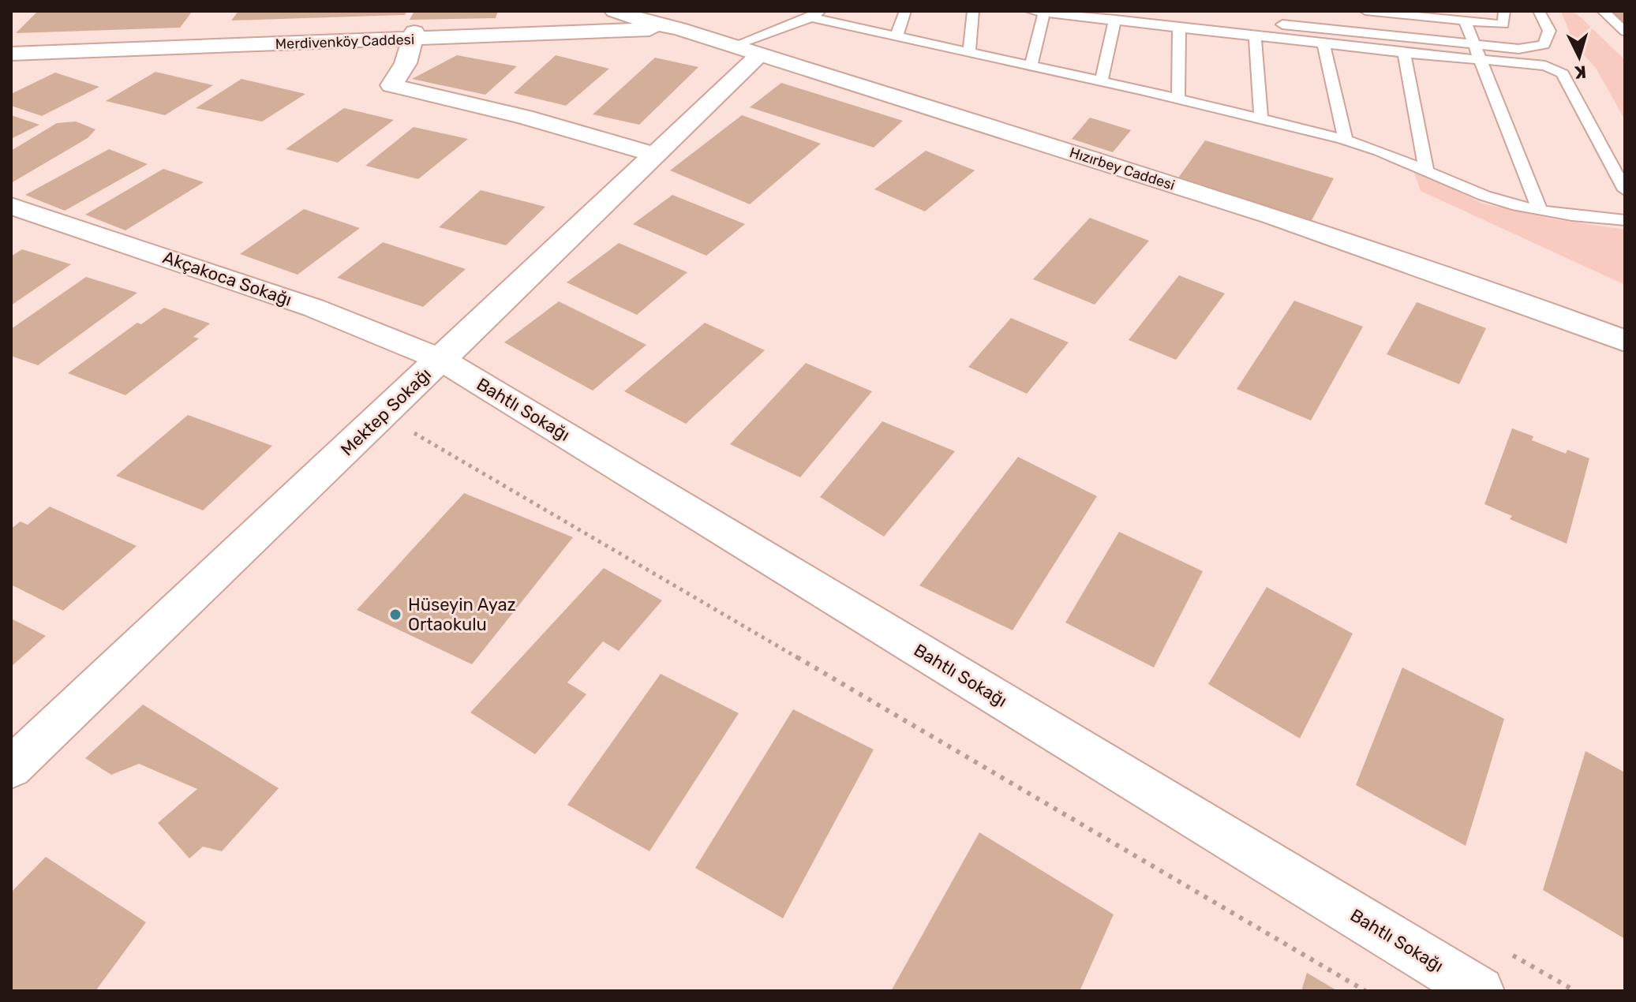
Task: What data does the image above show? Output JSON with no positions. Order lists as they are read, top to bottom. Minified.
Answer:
{"streets":{"street":["Merdivenköy Caddesi","Hızırbey Caddesi","Akçakoca Sokağı","Bahtlı Sokağı","Mektep Sokağı"]},"crossings":[["Merdivenköy Caddesi","Hızırbey Caddesi"],["Hızırbey Caddesi","Mektep Sokağı"],["Akçakoca Sokağı","Bahtlı Sokağı"],["Akçakoca Sokağı","Mektep Sokağı"],["Bahtlı Sokağı","Mektep Sokağı"]],"places":["Hüseyin Ayaz Ortaokulu"],"north":"bottom"}
